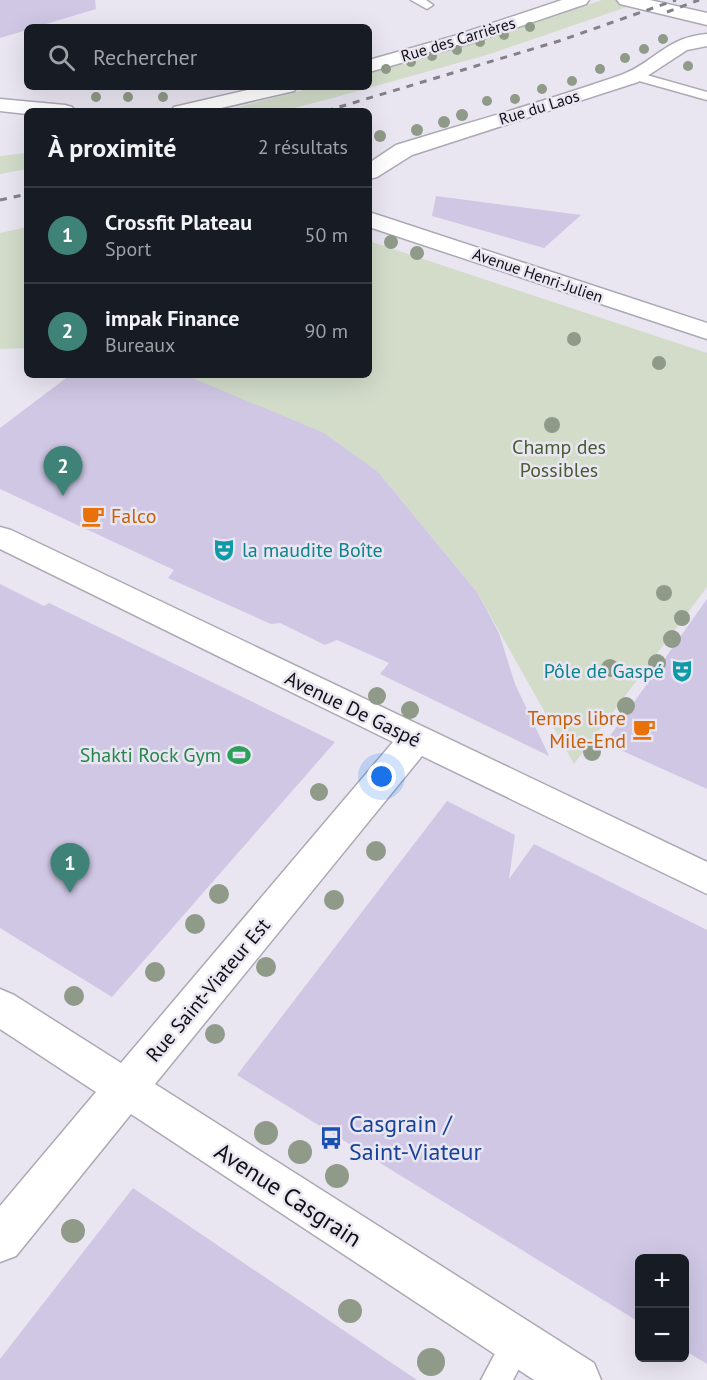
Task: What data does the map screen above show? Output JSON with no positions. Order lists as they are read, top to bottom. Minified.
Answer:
{"streets":{"street":["Rue des Carrières","Rue du Laos","Avenue Henri-Julien","Avenue De Gaspé","Rue Saint-Viateur Est","Avenue Casgrain"]},"crossings":[["Avenue De Gaspé","Rue Saint-Viateur Est"],["Rue Saint-Viateur Est","Avenue Casgrain"]],"parks":["Champ des Possibles"],"places":{"cafe":["Falco","Temps libre Mile-End"],"theatre":["la maudite Boîte","Pôle de Gaspé"],"sports":["Shakti Rock Gym"],"bus stop":["Casgrain / Saint-Viateur"]},"page":{"search":"Rechercher","heading":["À proximité","2 résultats"],"list":[{"mark":"1","name":"Crossfit Plateau","note":"Sport","value":"50 m"},{"mark":"2","name":"impak Finance","note":"Bureaux","value":"90 m"}],"pins":["2","1"],"map_buttons":["+","−"]}}
